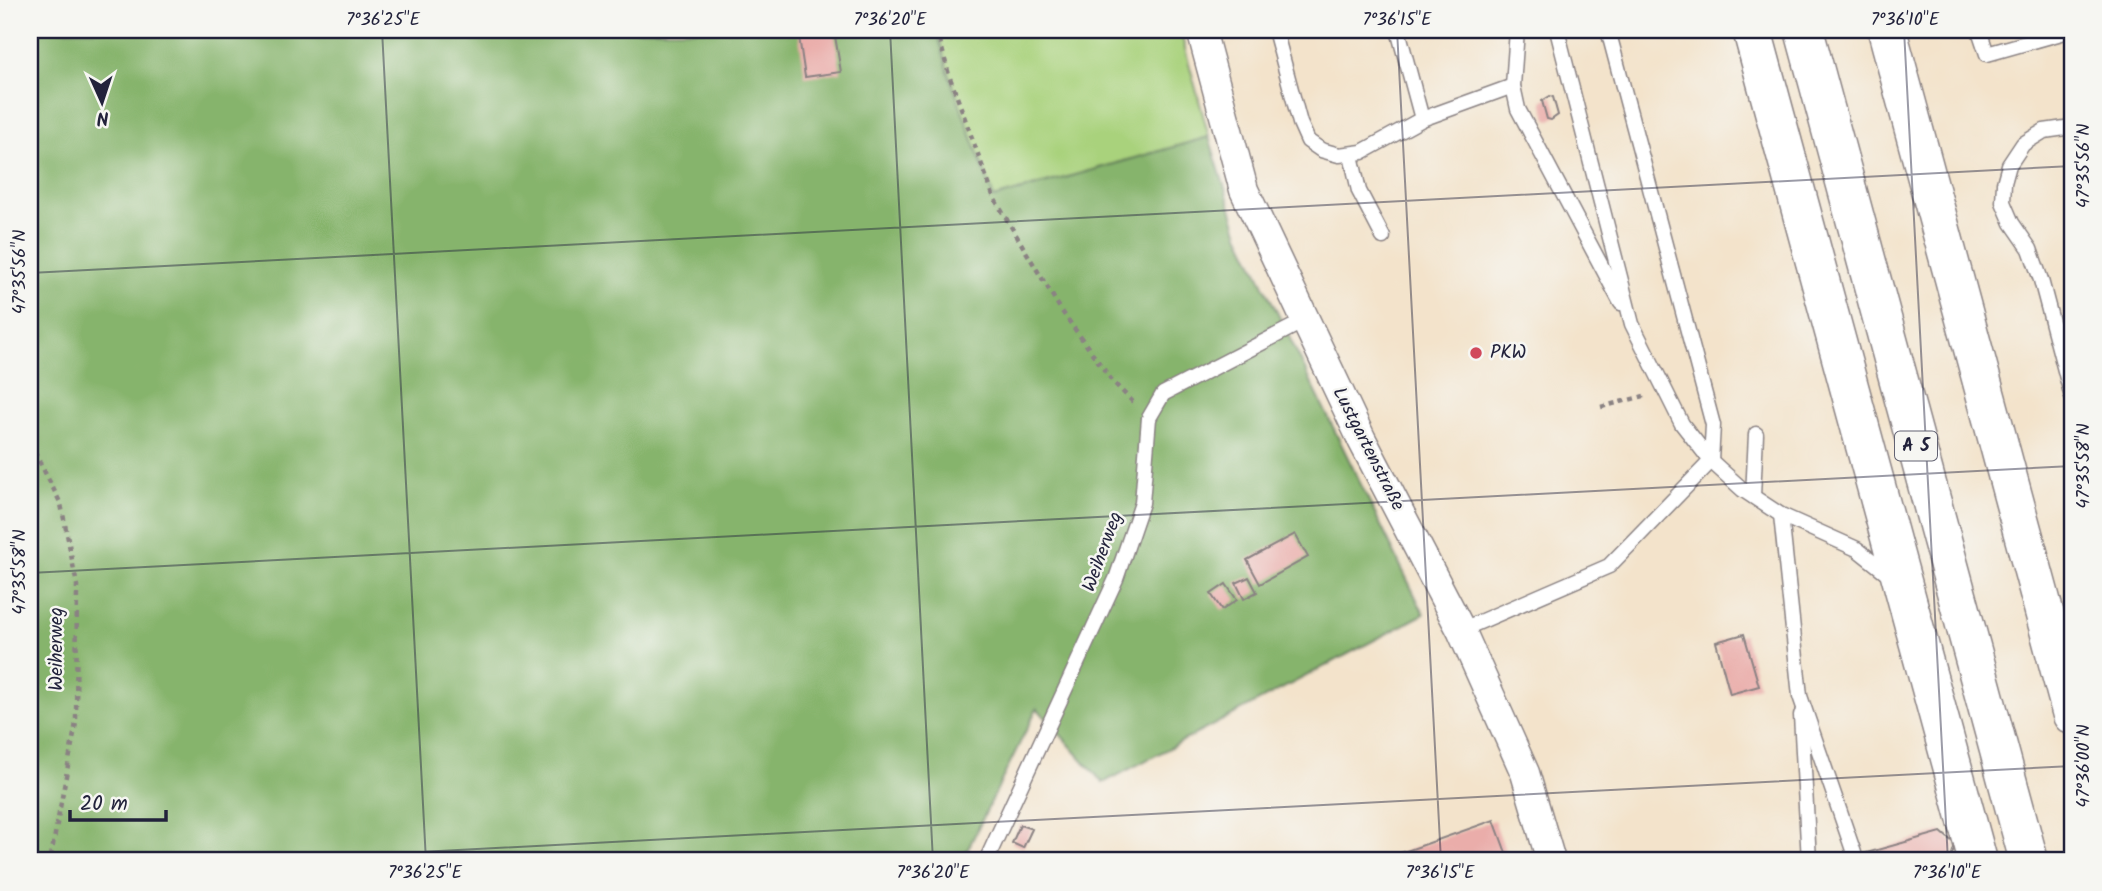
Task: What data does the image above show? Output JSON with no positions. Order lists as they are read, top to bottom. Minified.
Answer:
{"streets":{"highway":["A 5"],"street":["Lustgartenstraße"],"lane":["Weiherweg"]},"places":["PKW"],"scale_bar":"20 m","north":"bottom","coordinates":["7°36'25\"E","7°36'20\"E","7°36'15\"E","7°36'10\"E","47°35'56\"N","47°35'58\"N","47°36'00\"N"]}
